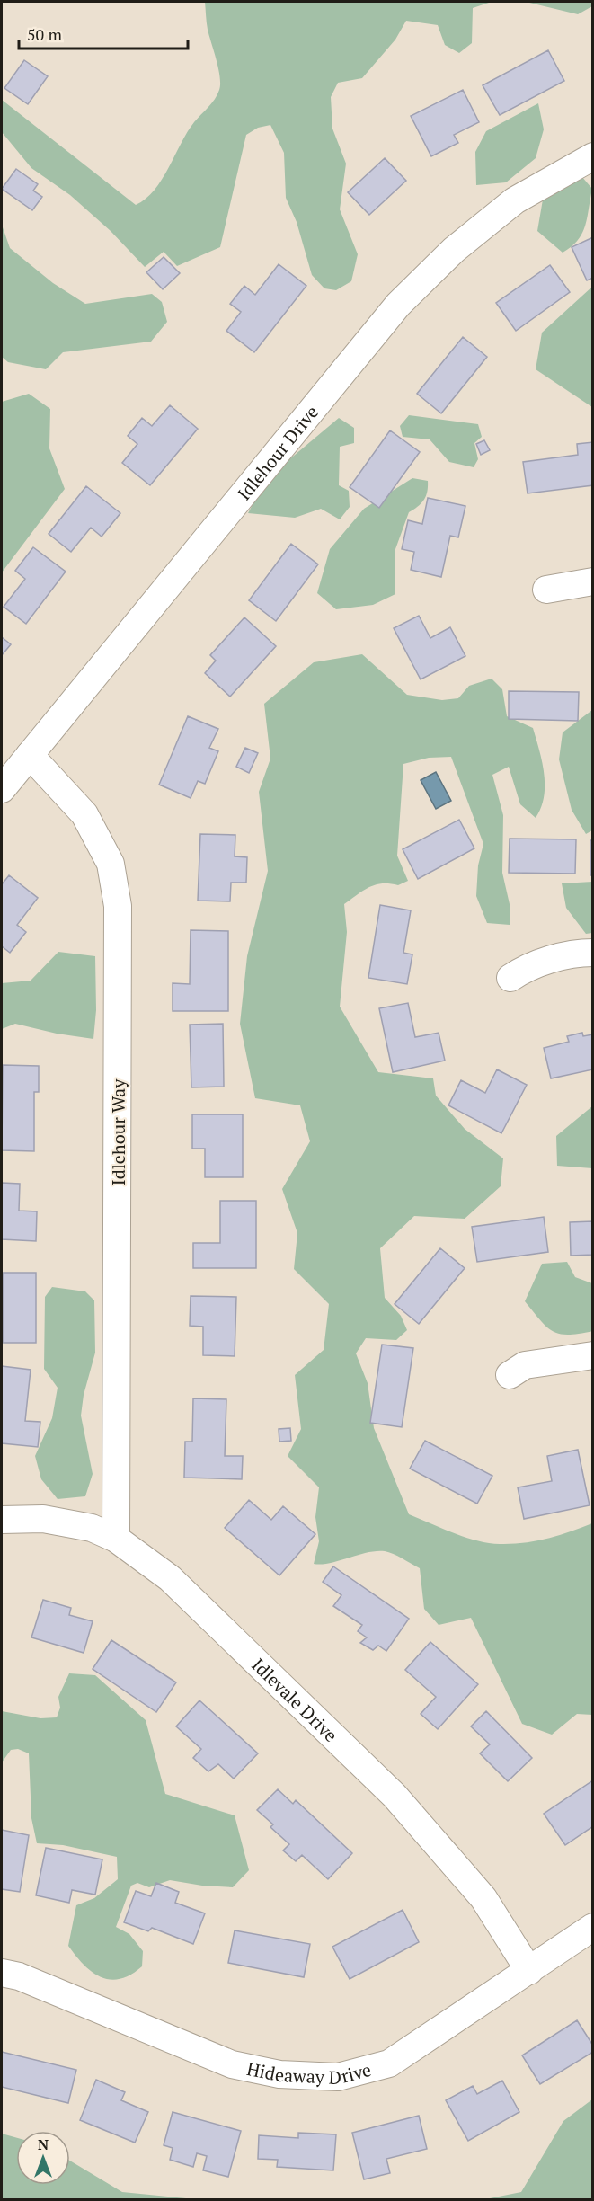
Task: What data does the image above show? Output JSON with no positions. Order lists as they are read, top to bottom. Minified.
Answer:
{"streets":{"street":["Idlehour Drive","Idlehour Way","Idlevale Drive","Hideaway Drive"]},"crossings":[["Idlehour Drive","Idlehour Way"],["Idlehour Way","Idlevale Drive"],["Idlevale Drive","Hideaway Drive"]],"scale_bar":"50 m","north":"top"}
